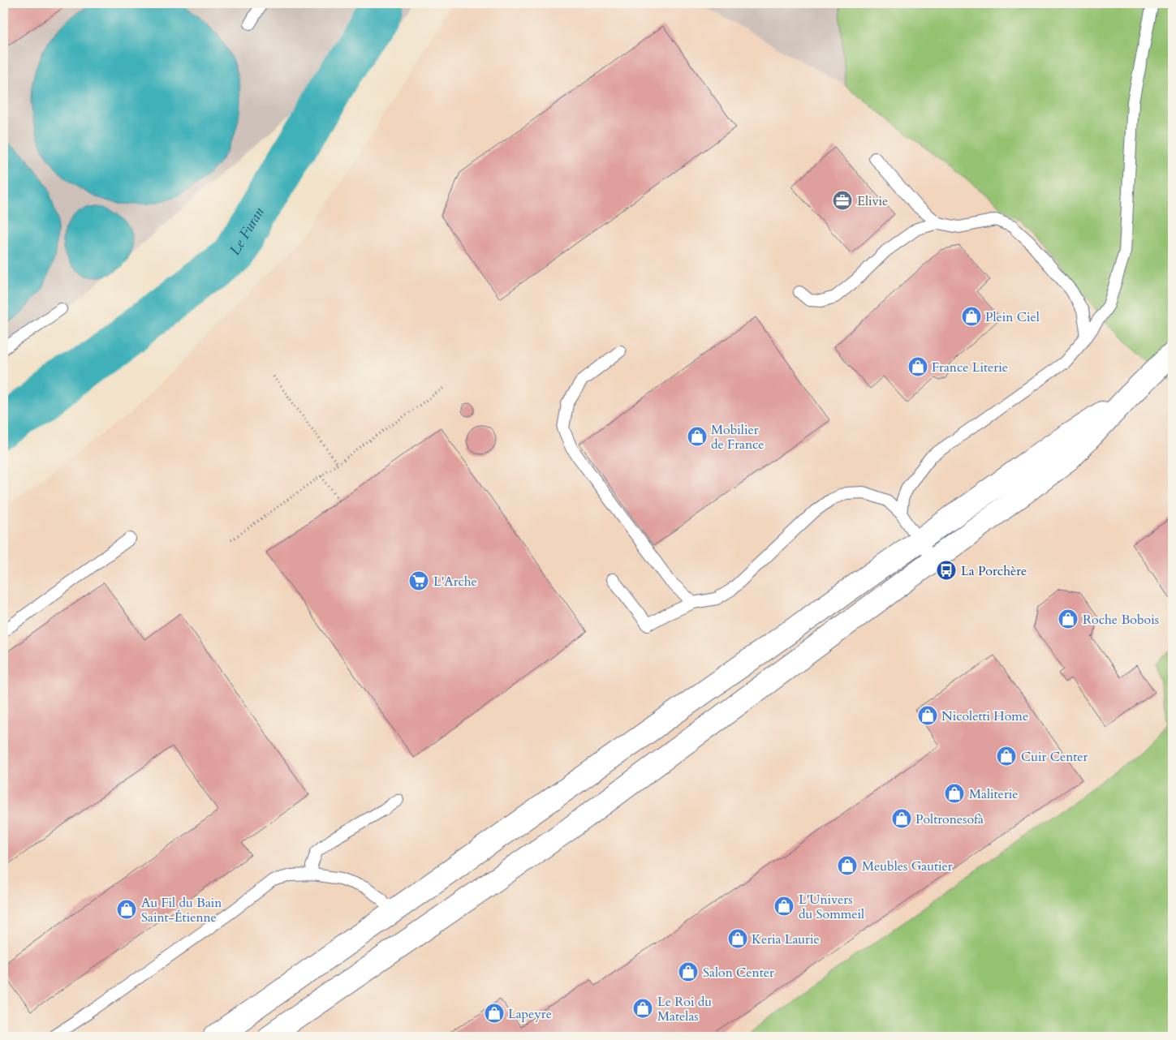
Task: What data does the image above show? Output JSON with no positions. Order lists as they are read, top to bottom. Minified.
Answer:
{"water":["Le Furan"],"places":{"office":["Elivie"],"shop":["Plein Ciel","France Literie","Mobilier de France","Roche Bobois","Nicoletti Home","Cuir Center","Maliterie","Poltronesofà","Meubles Gautier","L'Univers du Sommeil","Au Fil du Bain Saint-Étienne","Keria Laurie","Salon Center","Le Roi du Matelas","Lapeyre"],"bus stop":["La Porchère"],"supermarket":["L'Arche"]}}
